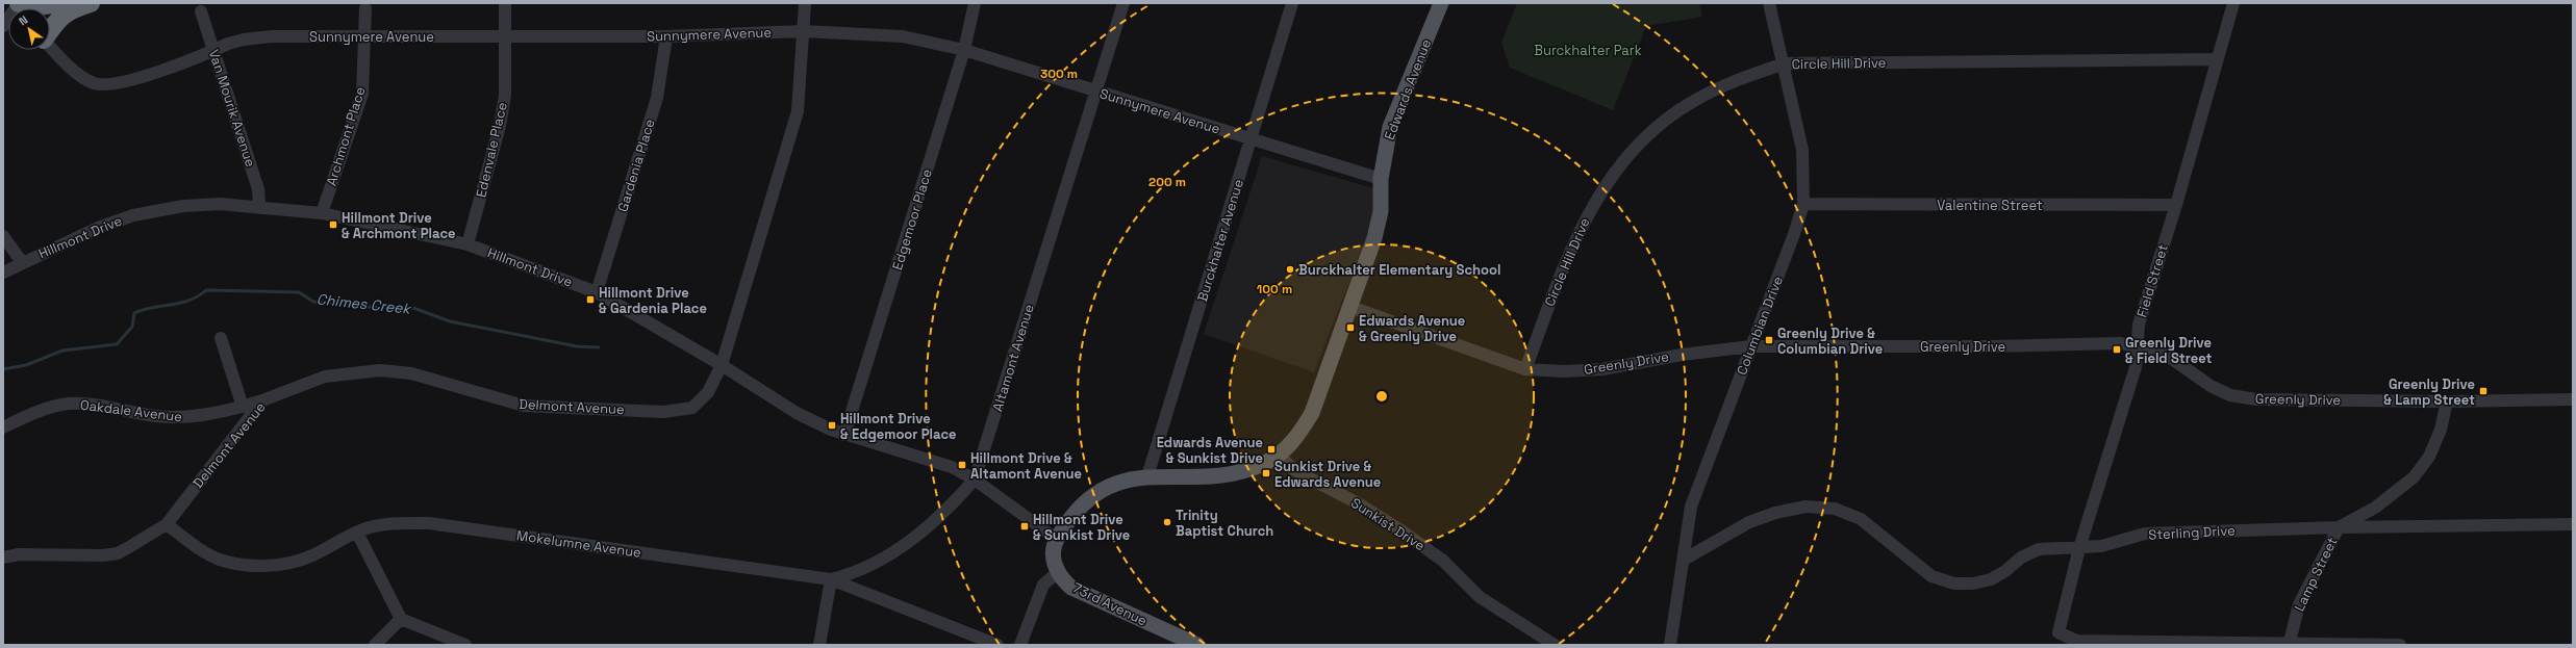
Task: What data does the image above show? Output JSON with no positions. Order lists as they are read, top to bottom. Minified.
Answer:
{"streets":{"main road":["Edwards Avenue","73rd Avenue"],"street":["Sunnymere Avenue","Circle Hill Drive","Van Mourik Avenue","Archmont Place","Edenvale Place","Gardenia Place","Valentine Street","Edgemoor Place","Hillmont Drive","Burckhalter Avenue","Field Street","Columbian Drive","Greenly Drive","Altamont Avenue","Delmont Avenue","Oakdale Avenue","Sunkist Drive","Sterling Drive","Mokelumne Avenue","Lamp Street"]},"crossings":[["Sunnymere Avenue","Edwards Avenue"],["Sunnymere Avenue","Van Mourik Avenue"],["Sunnymere Avenue","Archmont Place"],["Sunnymere Avenue","Edenvale Place"],["Sunnymere Avenue","Gardenia Place"],["Sunnymere Avenue","Edgemoor Place"],["Sunnymere Avenue","Burckhalter Avenue"],["Sunnymere Avenue","Altamont Avenue"],["Sunnymere Avenue","Delmont Avenue"],["Circle Hill Drive","Field Street"],["Circle Hill Drive","Columbian Drive"],["Circle Hill Drive","Greenly Drive"],["Edwards Avenue","Greenly Drive"],["Edwards Avenue","Sunkist Drive"],["Van Mourik Avenue","Hillmont Drive"],["Archmont Place","Hillmont Drive"],["Edenvale Place","Hillmont Drive"],["Gardenia Place","Hillmont Drive"],["Valentine Street","Field Street"],["Valentine Street","Columbian Drive"],["Edgemoor Place","Hillmont Drive"],["Hillmont Drive","Altamont Avenue"],["Hillmont Drive","Delmont Avenue"],["Hillmont Drive","73rd Avenue"],["Field Street","Greenly Drive"],["Field Street","Sterling Drive"],["Field Street","Lamp Street"],["Columbian Drive","Greenly Drive"],["Columbian Drive","Sterling Drive"],["Greenly Drive","Lamp Street"],["Altamont Avenue","Mokelumne Avenue"],["Delmont Avenue","Oakdale Avenue"],["Delmont Avenue","Mokelumne Avenue"],["Sterling Drive","Lamp Street"]],"water":["Chimes Creek"],"parks":["Burckhalter Park"],"places":{"transit":["Hillmont Drive & Archmont Place","Hillmont Drive & Gardenia Place","Edwards Avenue & Greenly Drive","Greenly Drive & Columbian Drive","Greenly Drive & Field Street","Greenly Drive & Lamp Street","Hillmont Drive & Edgemoor Place","Edwards Avenue & Sunkist Drive","Hillmont Drive & Altamont Avenue","Sunkist Drive & Edwards Avenue","Hillmont Drive & Sunkist Drive"],"other":["Burckhalter Elementary School","Trinity Baptist Church"]},"north":"top left","rings":["300 m","200 m","100 m"]}
